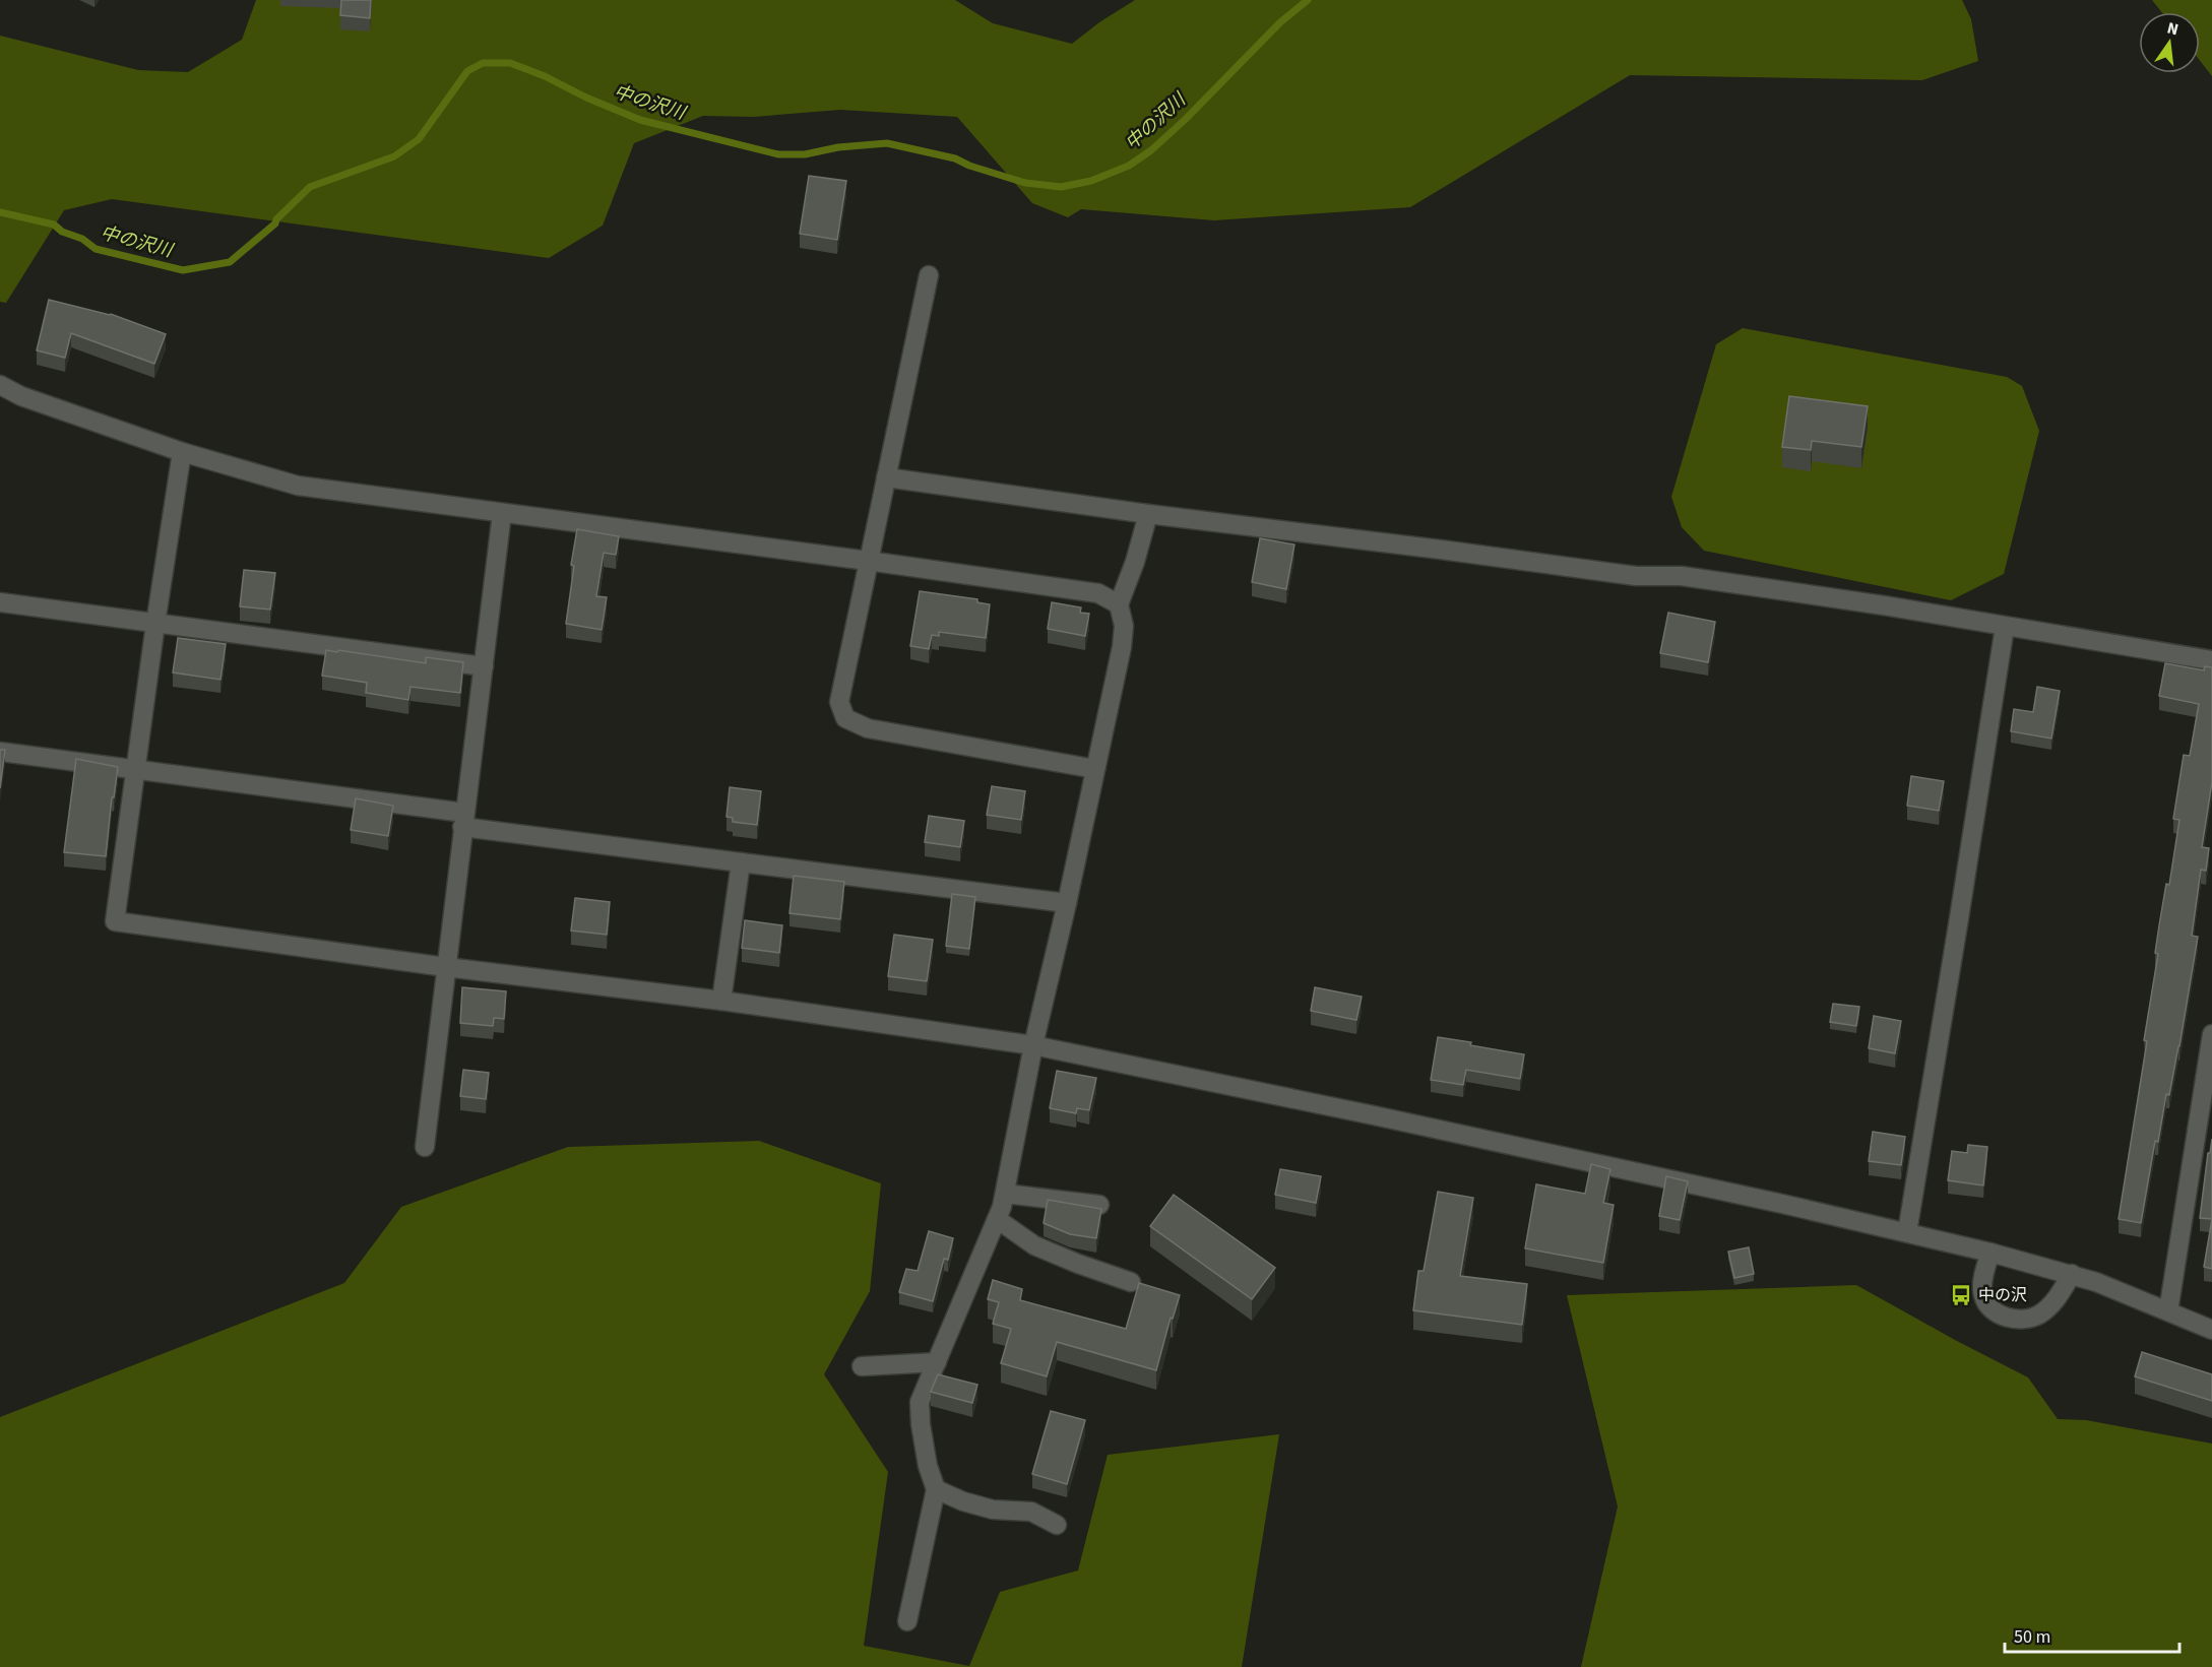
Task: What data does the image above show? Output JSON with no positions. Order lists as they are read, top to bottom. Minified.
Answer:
{"water":["中の沢川"],"places":{"bus stop":["中の沢"]},"scale_bar":"50 m","north":"top"}
